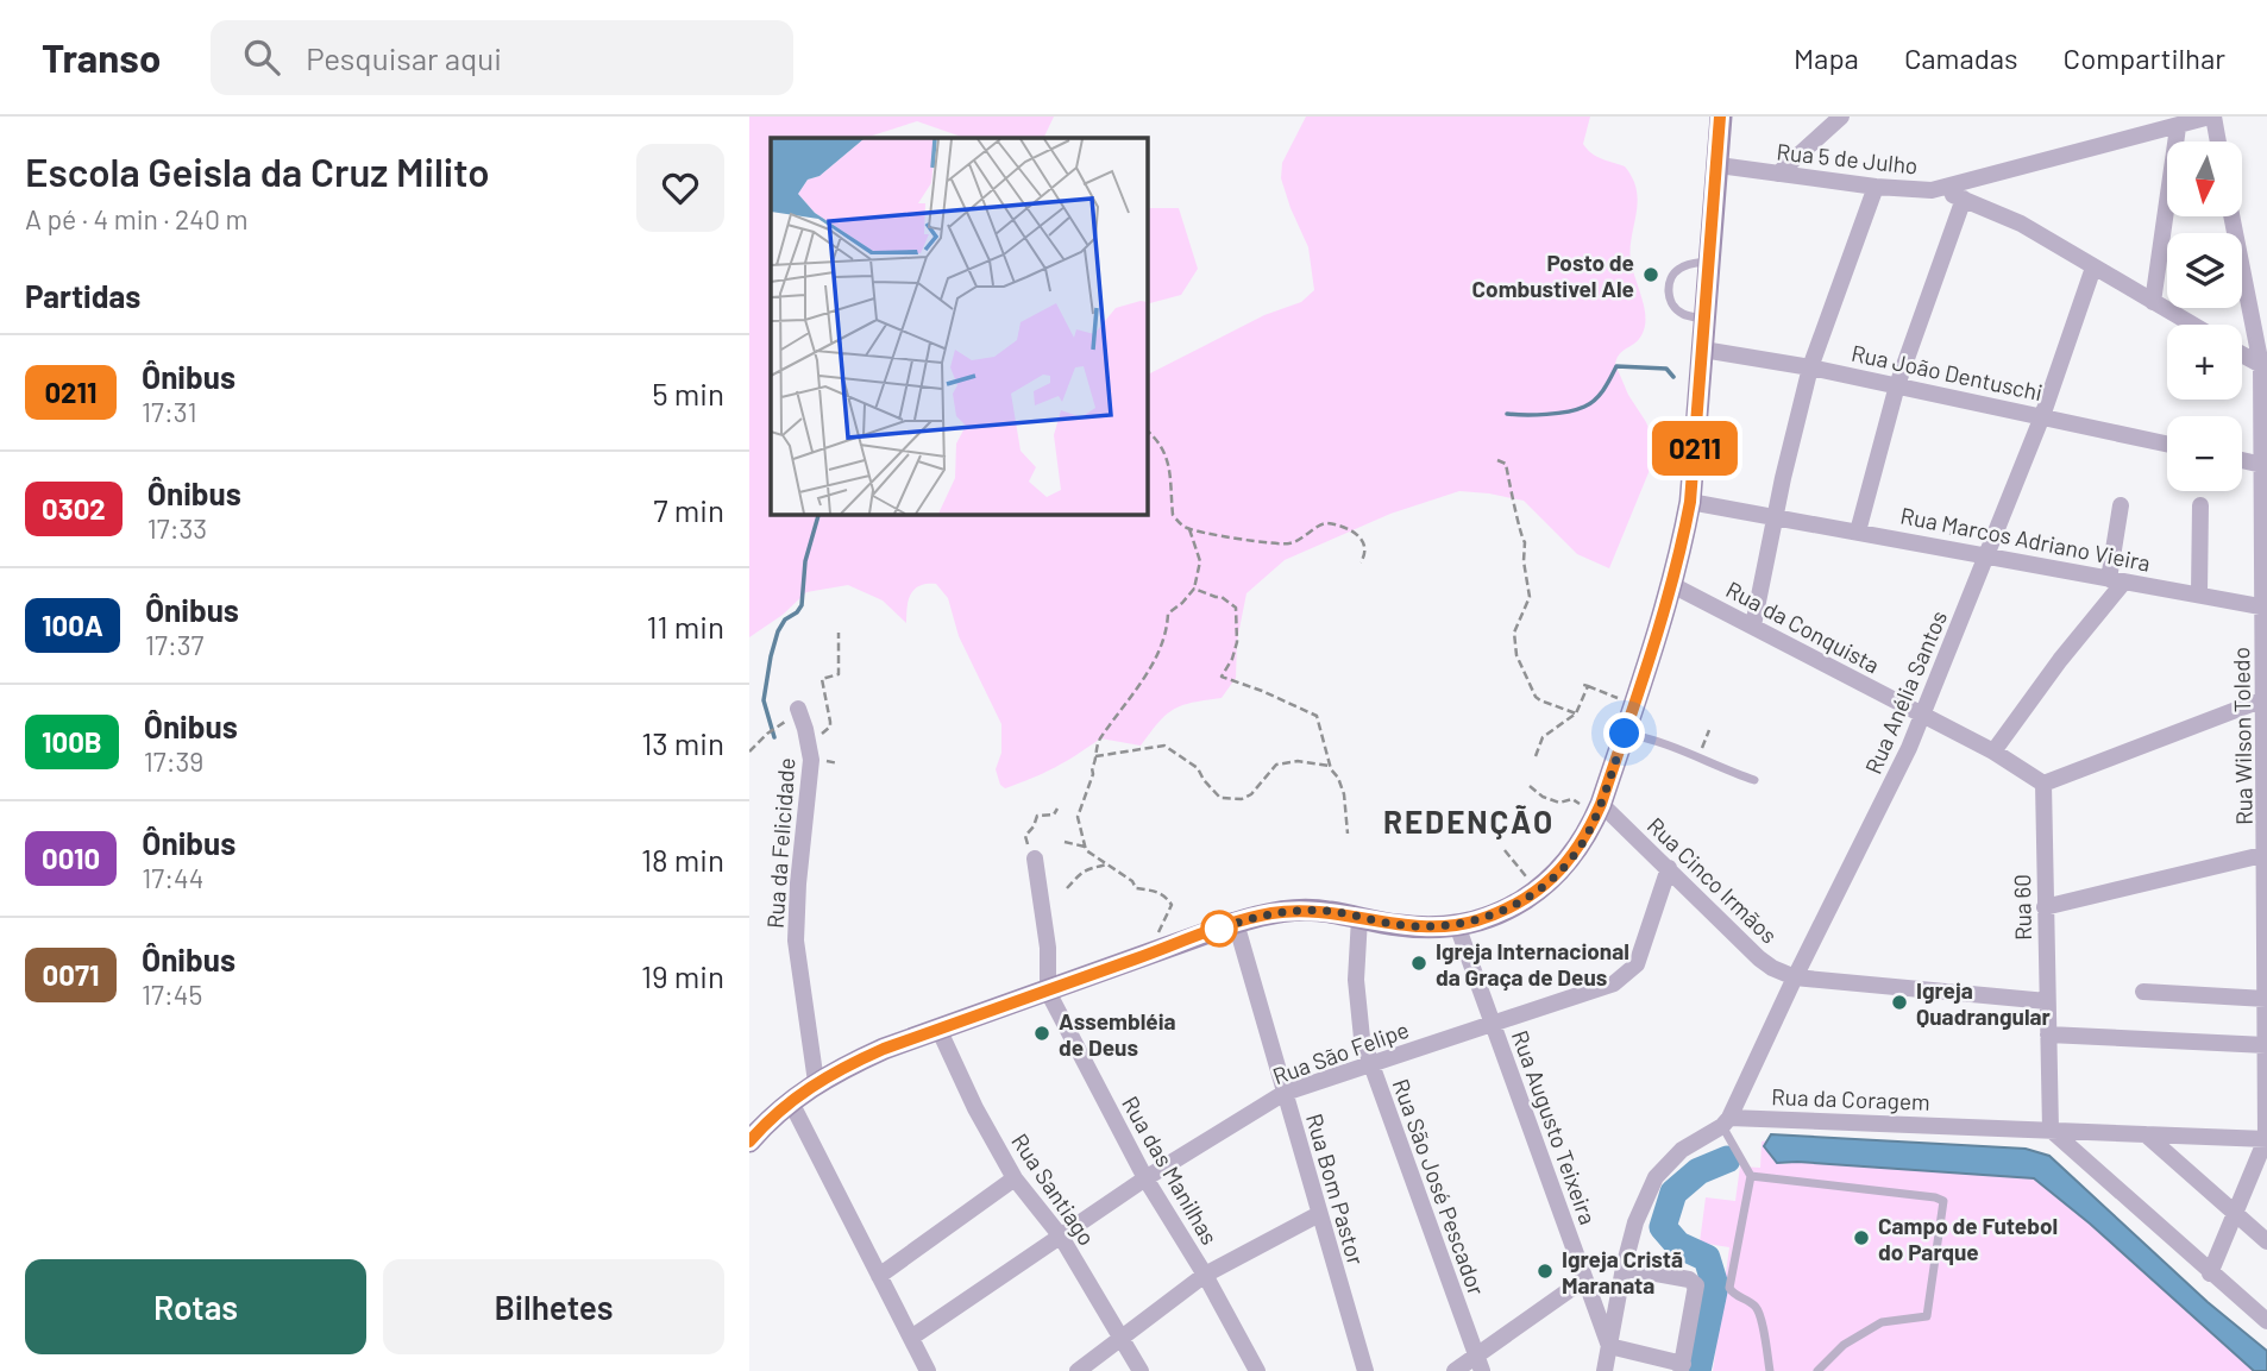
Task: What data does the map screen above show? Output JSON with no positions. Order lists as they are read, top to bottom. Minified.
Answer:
{"streets":{"street":["Rua 5 de Julho","Rua João Dentuschi","Rua Marcos Adriano Vieira","Rua da Conquista","Rua Anélia Santos","Rua Wilson Toledo","Rua da Felicidade","Rua Cinco Irmãos","Rua 60","Rua São Felipe","Rua da Coragem","Rua Augusto Teixeira","Rua das Manilhas","Rua São José Pescador","Rua Santiago","Rua Bom Pastor"]},"crossings":[["Rua João Dentuschi","Rua Anélia Santos"],["Rua Marcos Adriano Vieira","Rua Anélia Santos"],["Rua Marcos Adriano Vieira","Rua Wilson Toledo"],["Rua da Conquista","Rua Anélia Santos"],["Rua da Conquista","Rua 60"],["Rua Anélia Santos","Rua Cinco Irmãos"],["Rua Anélia Santos","Rua da Coragem"],["Rua Wilson Toledo","Rua da Coragem"],["Rua Cinco Irmãos","Rua 60"],["Rua Cinco Irmãos","Rua São Felipe"],["Rua 60","Rua da Coragem"],["Rua São Felipe","Rua Augusto Teixeira"],["Rua São Felipe","Rua das Manilhas"],["Rua São Felipe","Rua São José Pescador"],["Rua São Felipe","Rua Santiago"],["Rua São Felipe","Rua Bom Pastor"]],"districts":["REDENÇÃO"],"places":["Posto de Combustivel Ale","Igreja Internacional da Graça de Deus","Igreja Quadrangular","Assembléia de Deus","Campo de Futebol do Parque","Igreja Cristã Maranata"],"lines":["bus line 0211"],"north":"bottom","page":{"header":"Transo","search":"Pesquisar aqui","nav":["Mapa","Camadas","Compartilhar"],"heading":[["Escola Geisla da Cruz Milito","A pé · 4 min · 240 m"],"Partidas"],"on_map":"0211","map_buttons":["+","−"],"list":[{"mark":"0211","name":"Ônibus","note":"17:31","value":"5 min"},{"mark":"0302","name":"Ônibus","note":"17:33","value":"7 min"},{"mark":"100A","name":"Ônibus","note":"17:37","value":"11 min"},{"mark":"100B","name":"Ônibus","note":"17:39","value":"13 min"},{"mark":"0010","name":"Ônibus","note":"17:44","value":"18 min"},{"mark":"0071","name":"Ônibus","note":"17:45","value":"19 min"}],"buttons":["Rotas","Bilhetes"]}}
